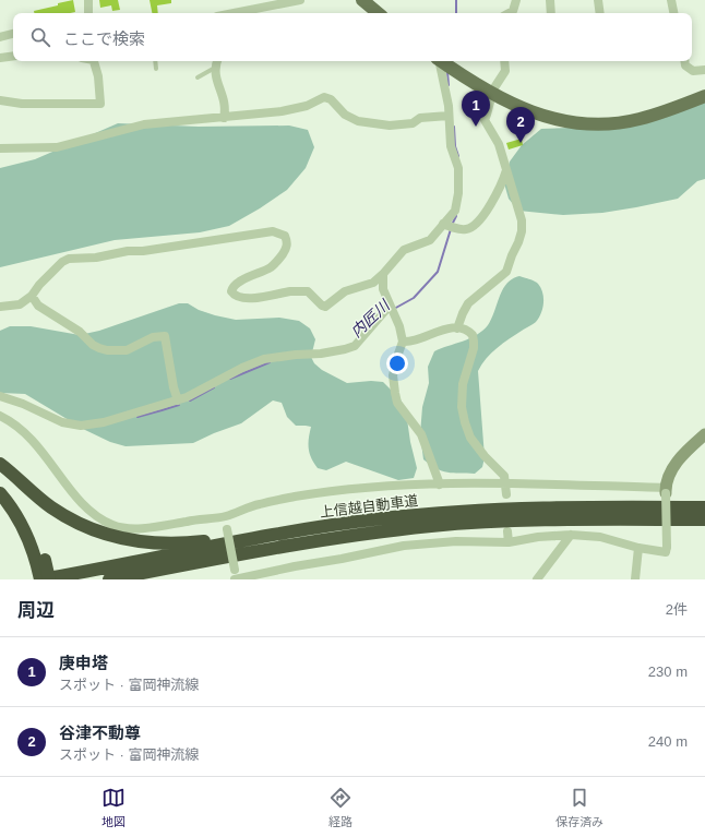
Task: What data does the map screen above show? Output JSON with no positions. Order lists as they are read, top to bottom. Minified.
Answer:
{"streets":{"highway":["上信越自動車道"]},"water":["内匠川"],"page":{"search":"ここで検索","pins":["1","2"],"heading":["周辺","2件"],"list":[{"mark":"1","name":"庚申塔","note":"スポット · 富岡神流線","value":"230 m"},{"mark":"2","name":"谷津不動尊","note":"スポット · 富岡神流線","value":"240 m"}],"nav":["地図","経路","保存済み"]}}
